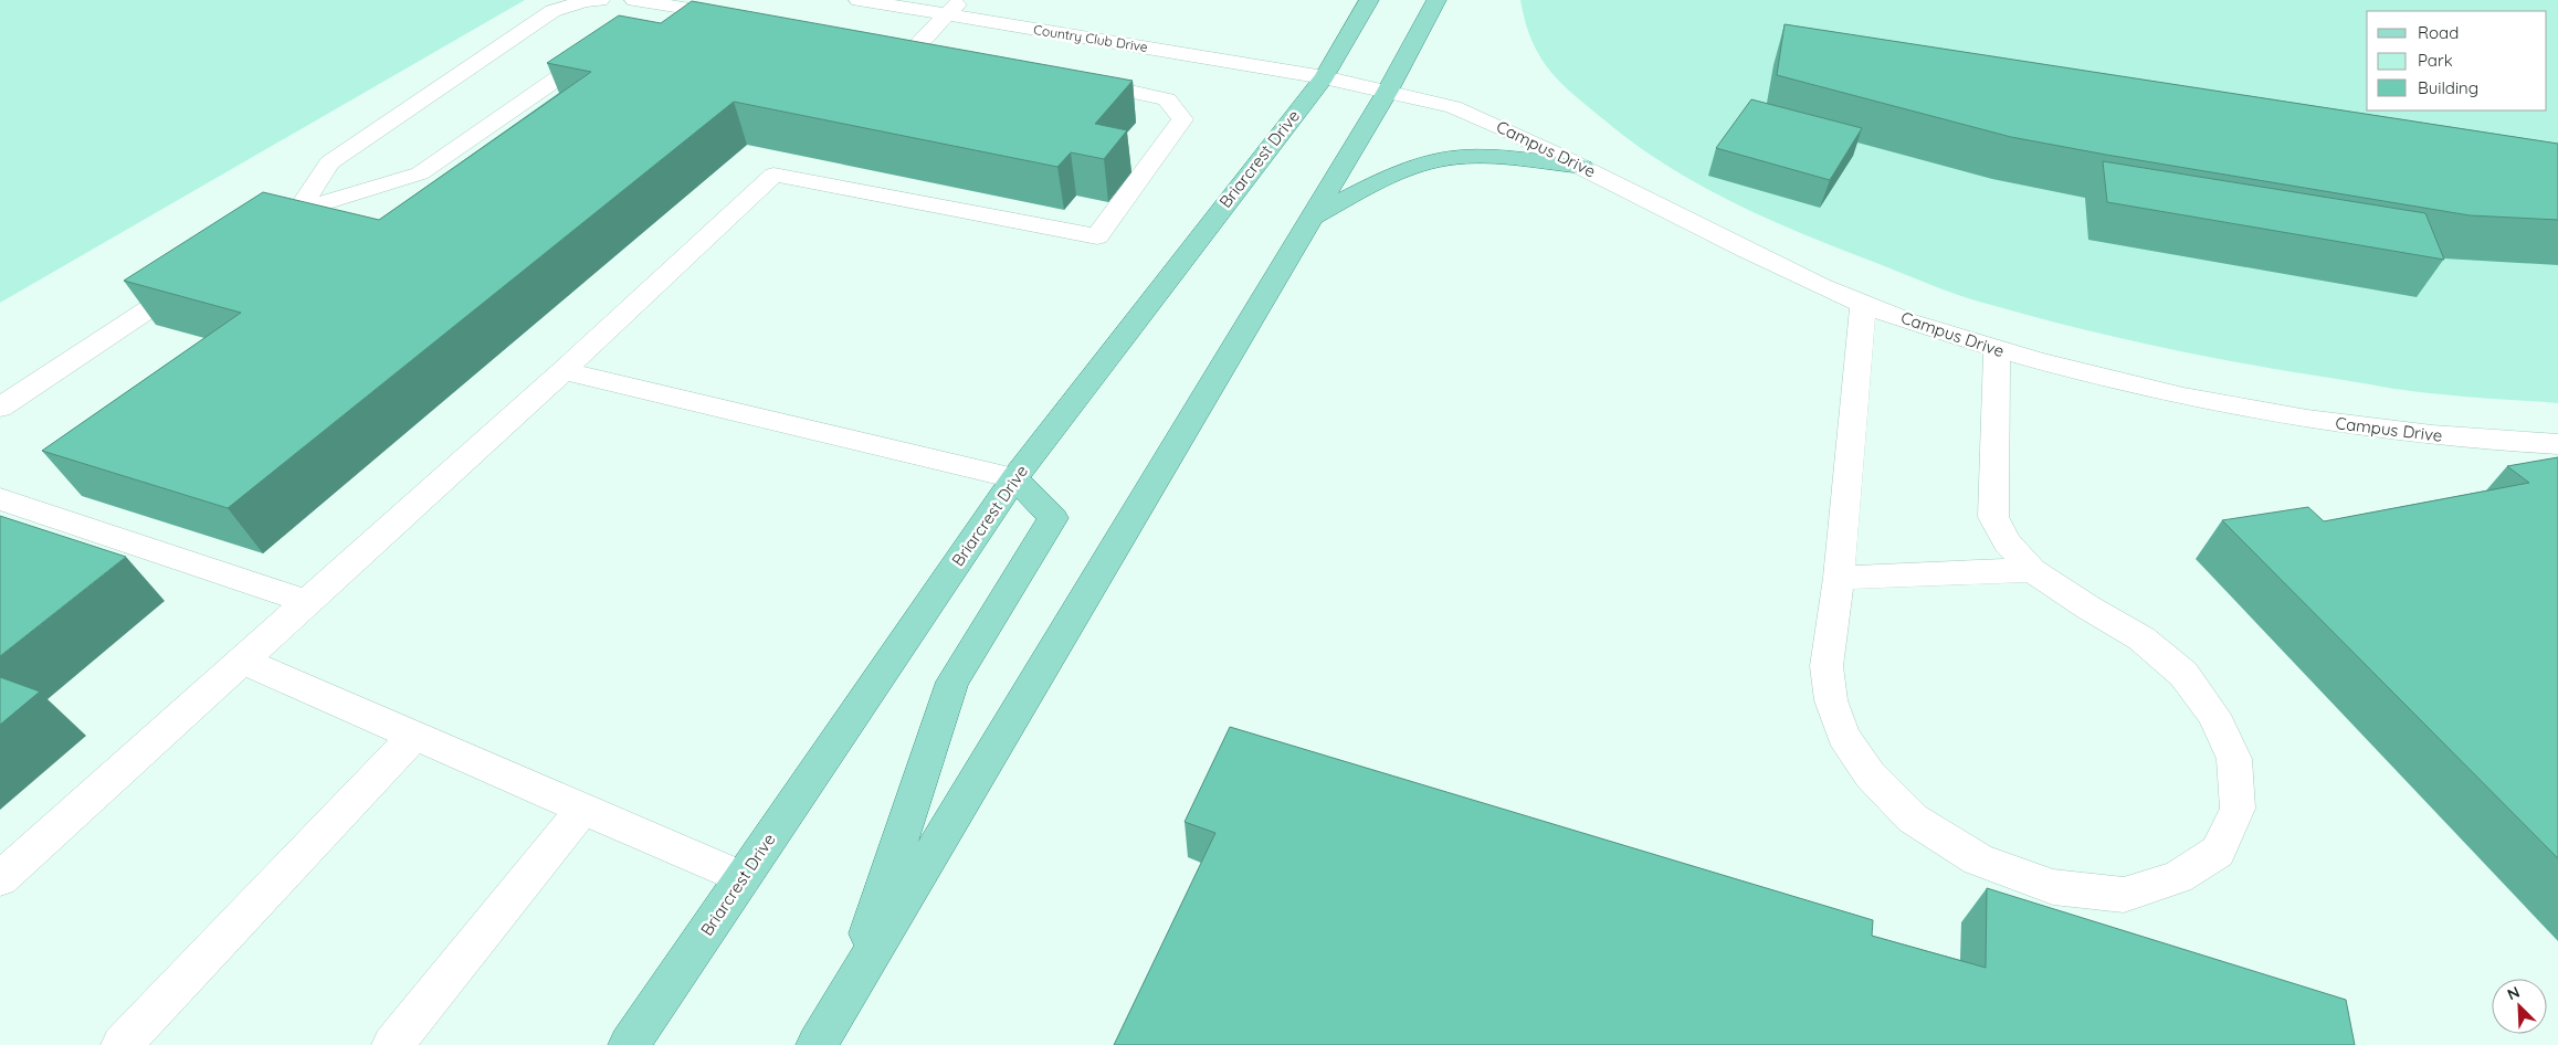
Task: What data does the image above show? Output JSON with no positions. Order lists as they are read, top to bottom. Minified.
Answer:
{"streets":{"main road":["Briarcrest Drive"],"street":["Country Club Drive","Campus Drive"]},"crossings":[["Country Club Drive","Campus Drive"],["Country Club Drive","Briarcrest Drive"]],"legend":["Road","Park","Building"],"north":"top left"}
